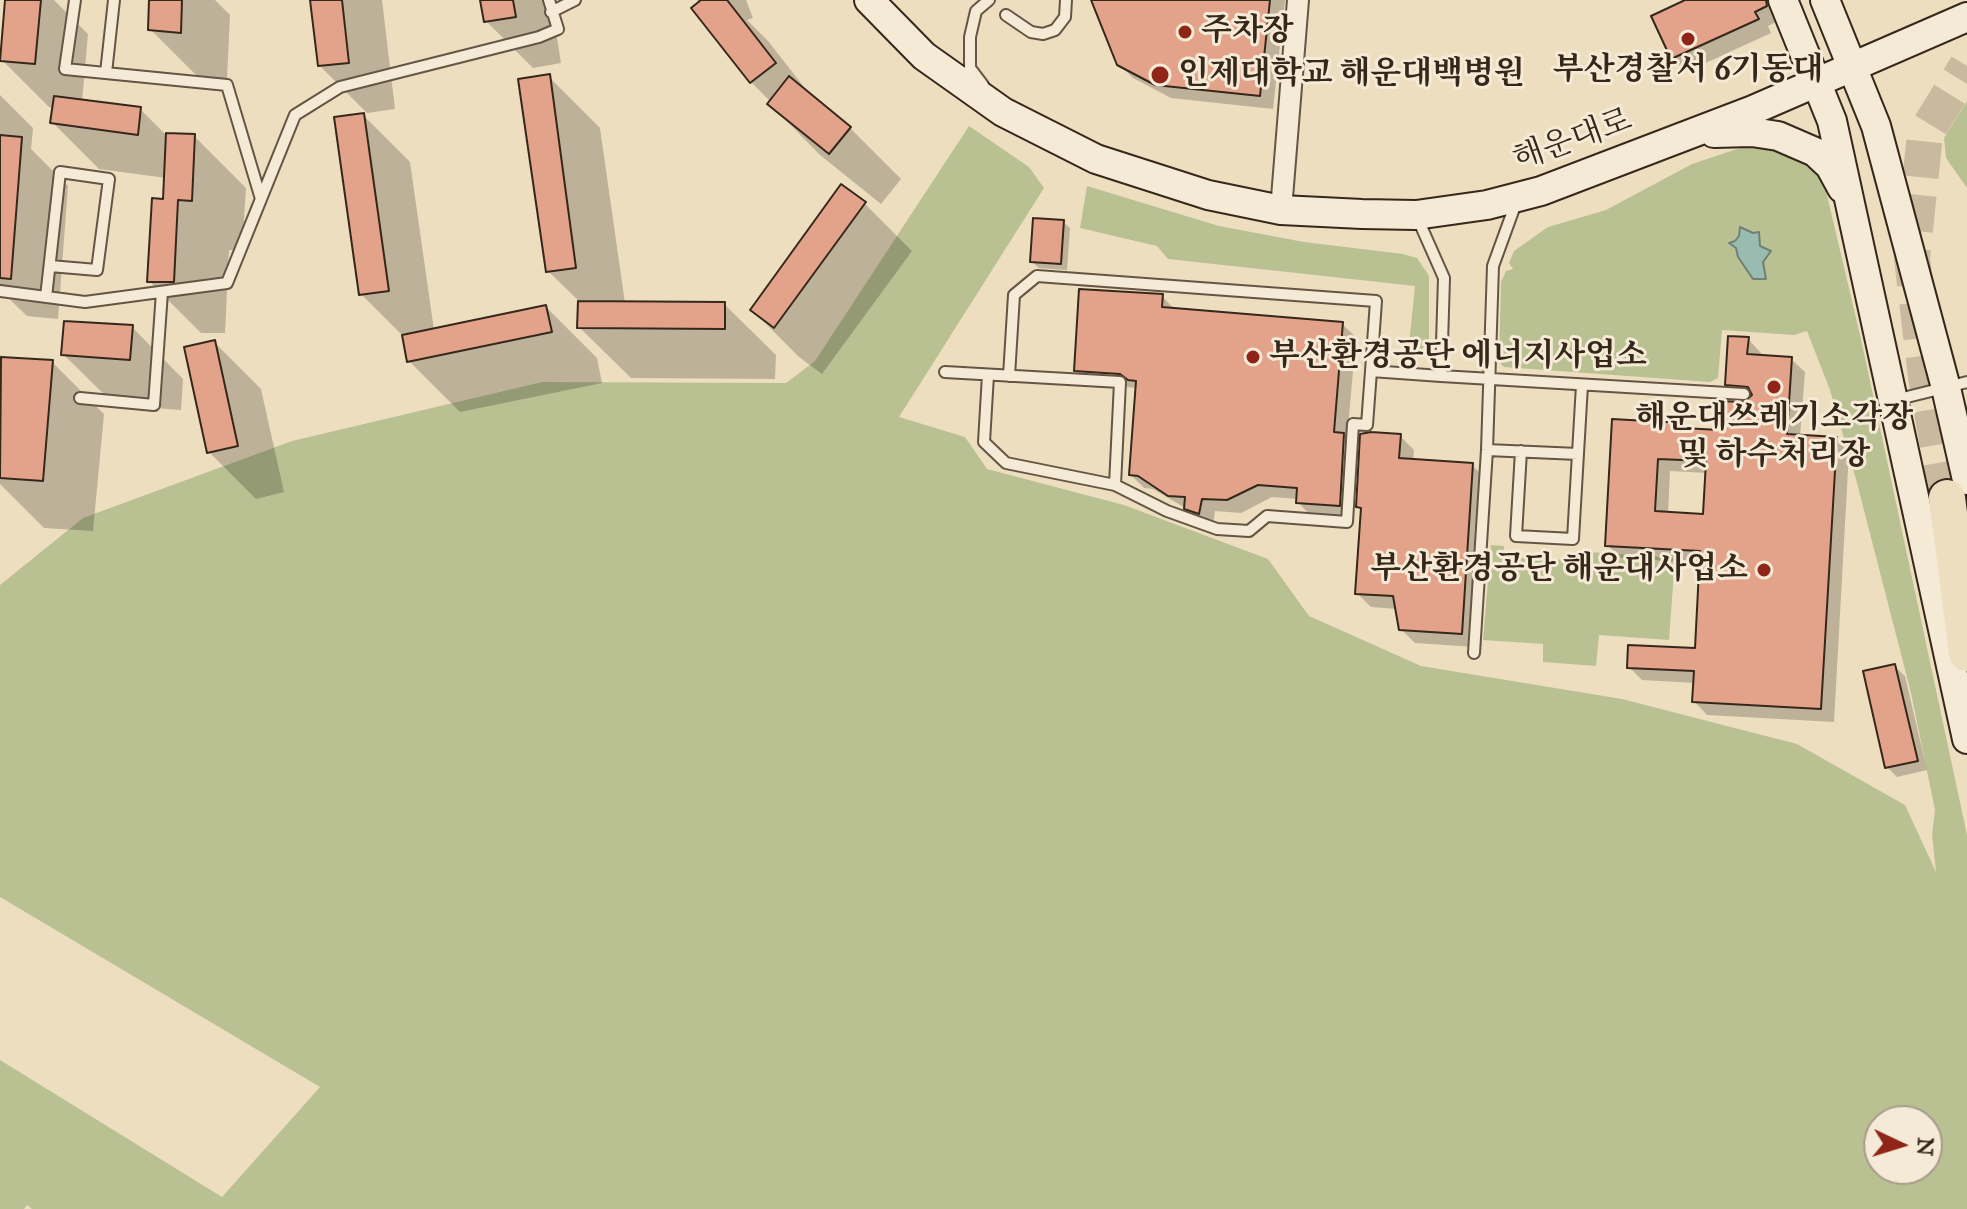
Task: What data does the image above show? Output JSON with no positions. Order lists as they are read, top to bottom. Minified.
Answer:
{"streets":{"main road":["해운대로"]},"places":["주차장","부산경찰서 6기동대","인제대학교 해운대백병원","부산환경공단 에너지사업소","해운대쓰레기소각장 및 하수처리장","부산환경공단 해운대사업소"],"north":"right"}
